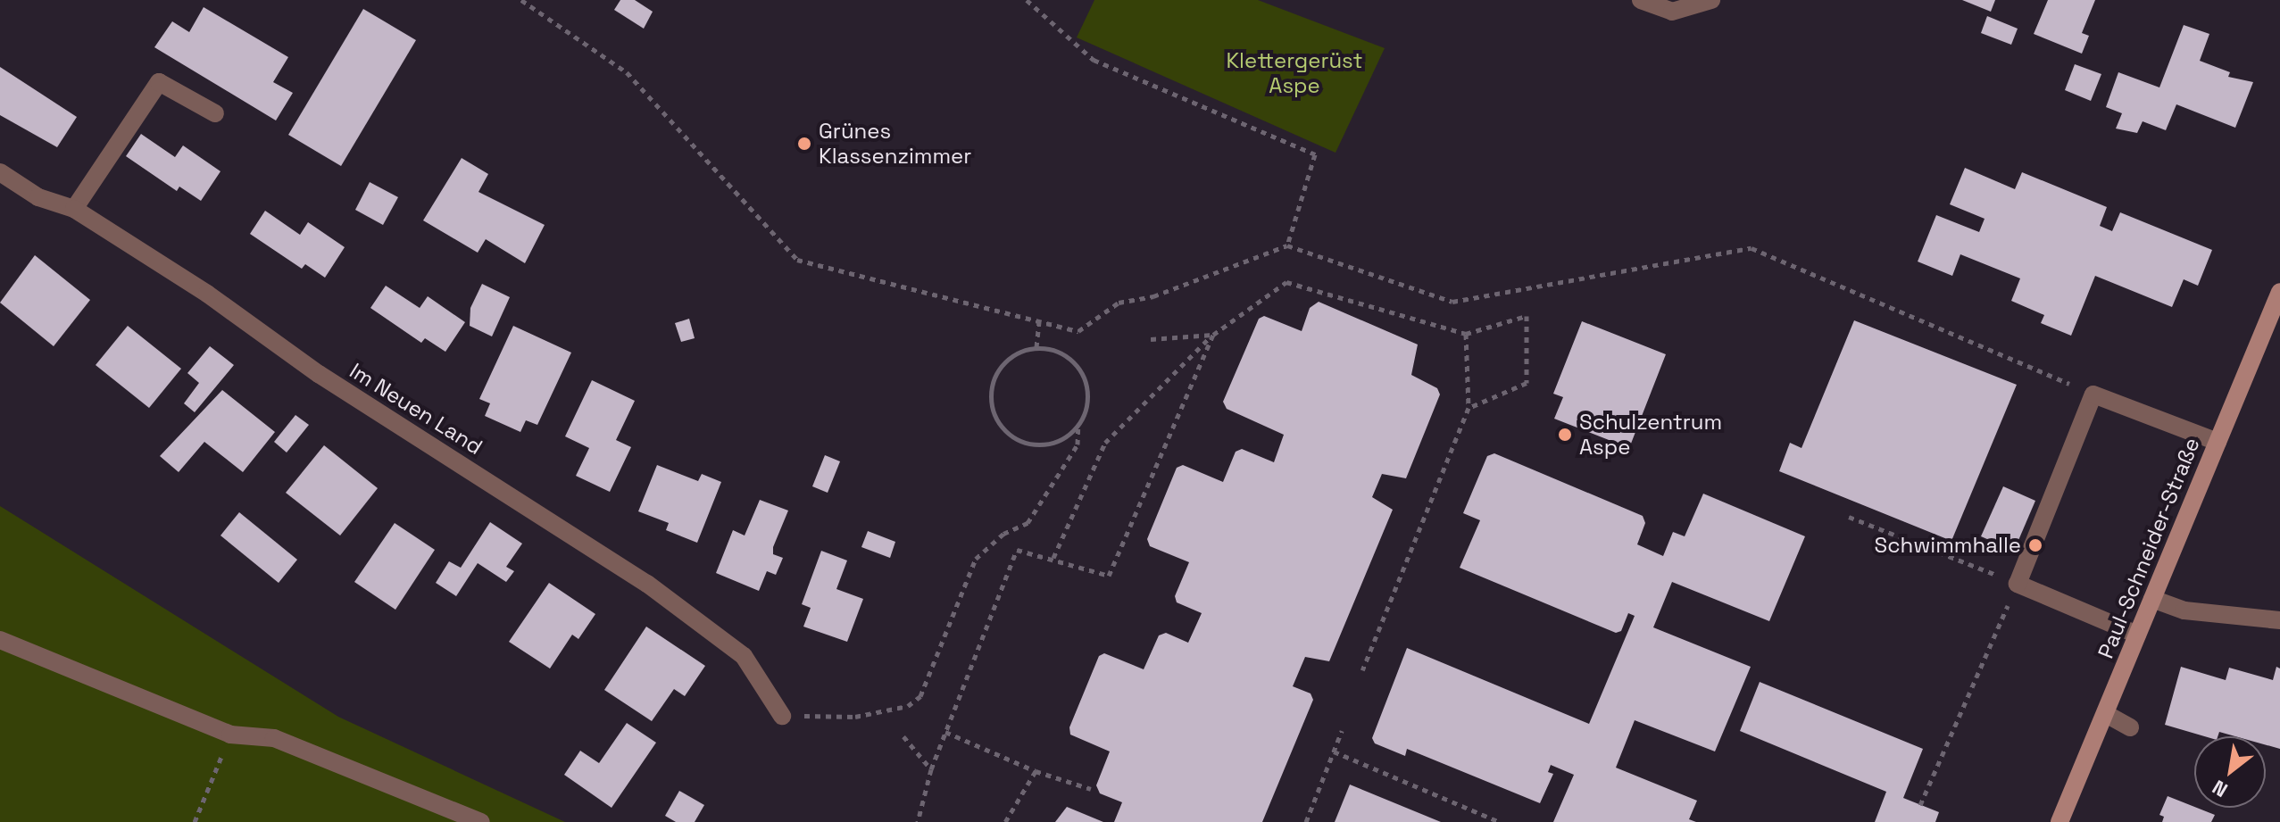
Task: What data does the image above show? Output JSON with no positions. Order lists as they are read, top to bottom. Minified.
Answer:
{"streets":{"street":["Im Neuen Land","Paul-Schneider-Straße"]},"parks":["Klettergerüst Aspe"],"places":["Grünes Klassenzimmer","Schulzentrum Aspe","Schwimmhalle"],"north":"bottom left"}
